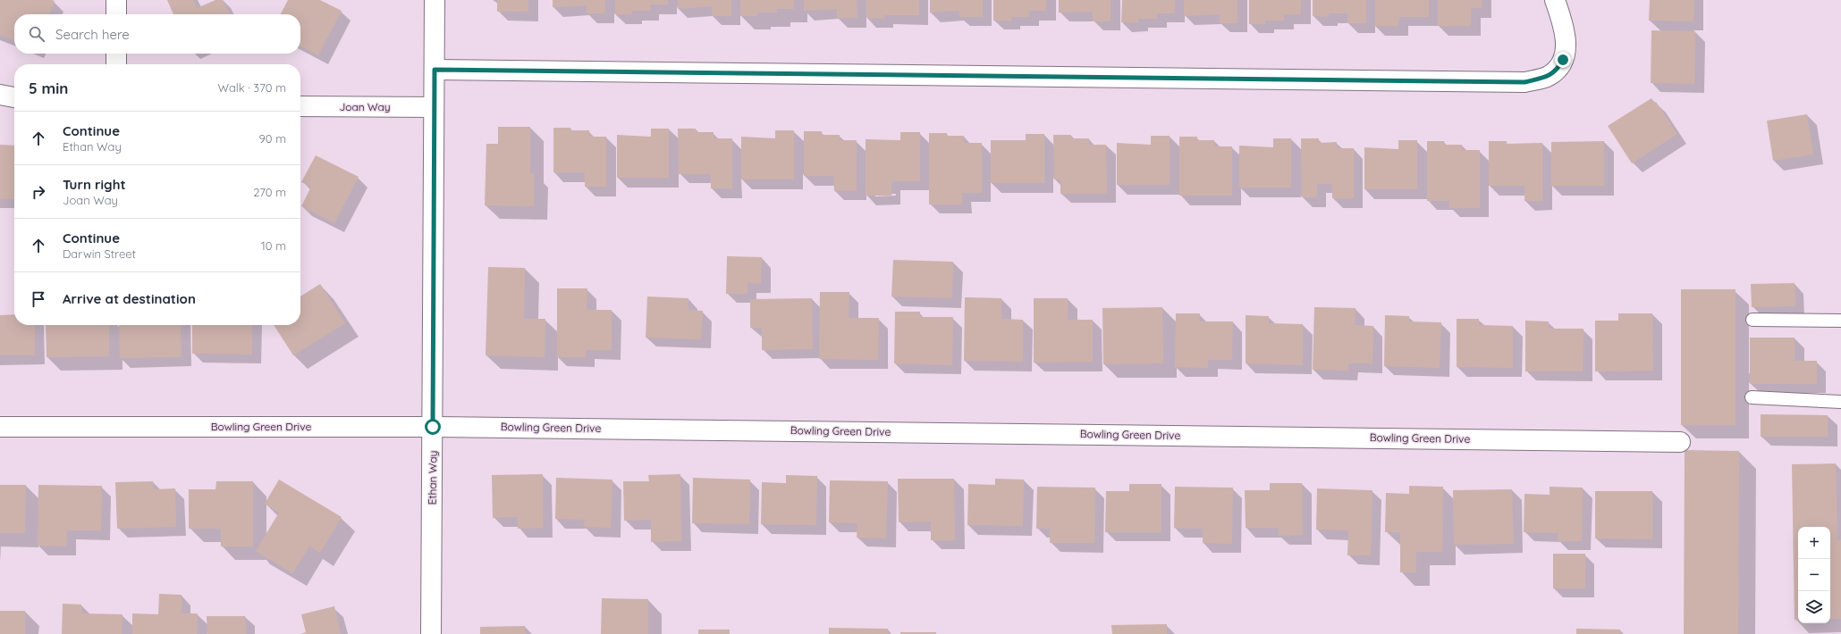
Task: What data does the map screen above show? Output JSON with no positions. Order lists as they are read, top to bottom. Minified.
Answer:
{"streets":{"street":["Joan Way","Bowling Green Drive","Ethan Way"]},"crossings":[["Joan Way","Ethan Way"],["Bowling Green Drive","Ethan Way"]],"page":{"search":"Search here","heading":["5 min","Walk · 370 m"],"list":[["Continue","Ethan Way","90 m"],["Turn right","Joan Way","270 m"],["Continue","Darwin Street","10 m"],"Arrive at destination"],"map_buttons":["+","−"]}}
